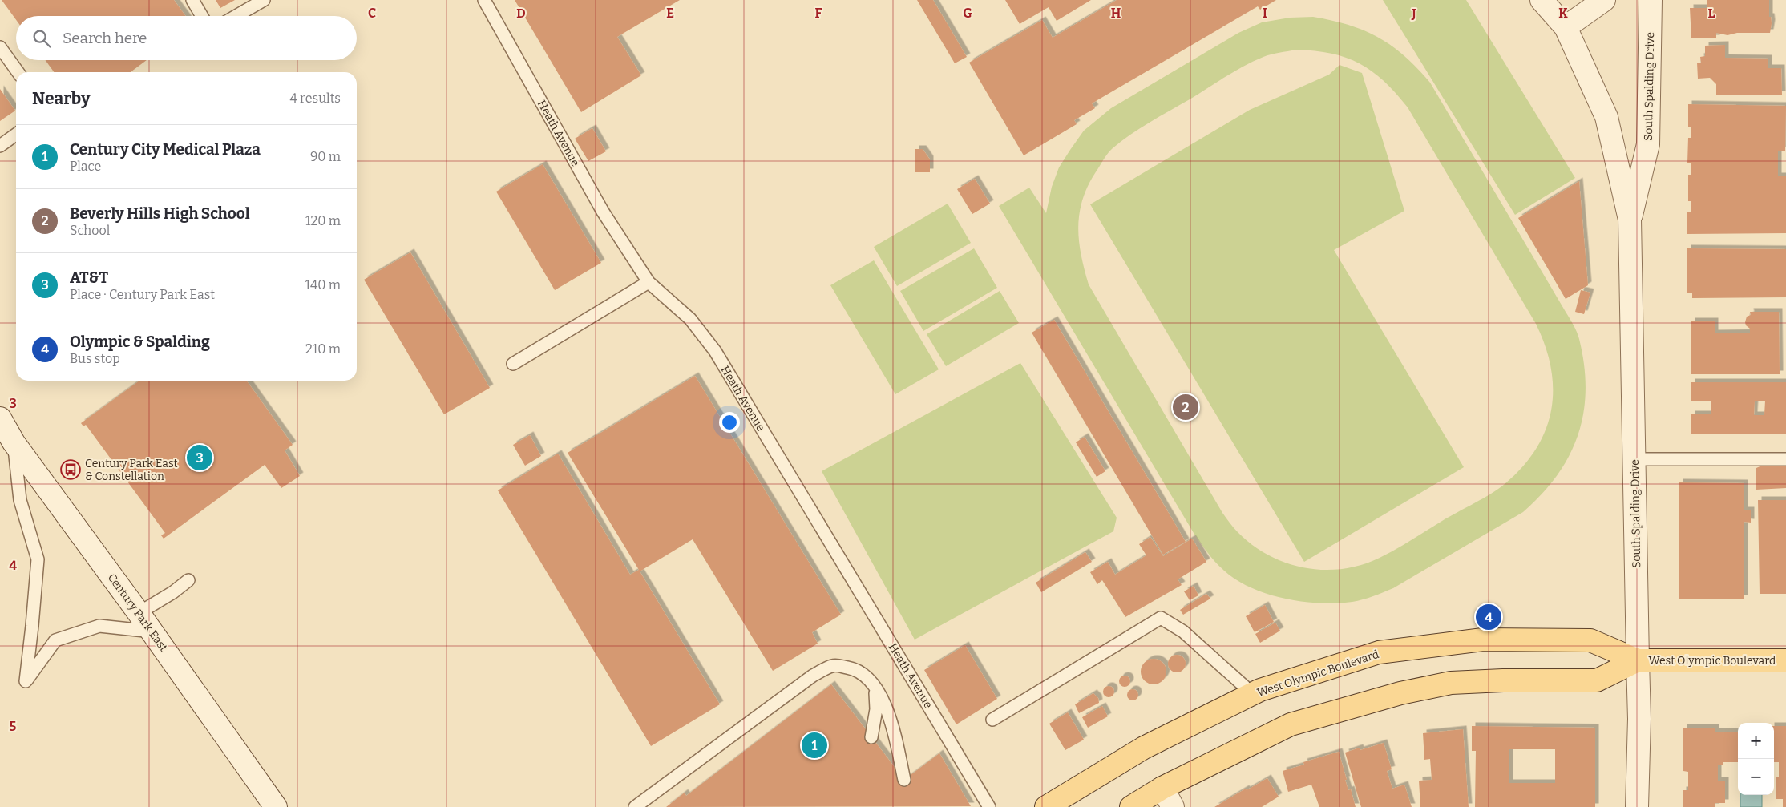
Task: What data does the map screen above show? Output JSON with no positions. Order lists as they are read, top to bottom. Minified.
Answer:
{"streets":{"main road":["West Olympic Boulevard"],"street":["South Spalding Drive","Century Park East"],"lane":["Heath Avenue"]},"crossings":[["South Spalding Drive","West Olympic Boulevard"]],"places":{"bus stop":["Century Park East & Constellation"]},"page":{"search":"Search here","heading":["Nearby","4 results"],"list":[{"mark":"1","name":"Century City Medical Plaza","note":"Place","value":"90 m"},{"mark":"2","name":"Beverly Hills High School","note":"School","value":"120 m"},{"mark":"3","name":"AT&T","note":"Place · Century Park East","value":"140 m"},{"mark":"4","name":"Olympic & Spalding","note":"Bus stop","value":"210 m"}],"pins":["2","3","4","1"],"map_buttons":["+","−"]},"grid":{"columns":["C","D","E","F","G","H","I","J","K","L"],"rows":["3","4","5"]}}
